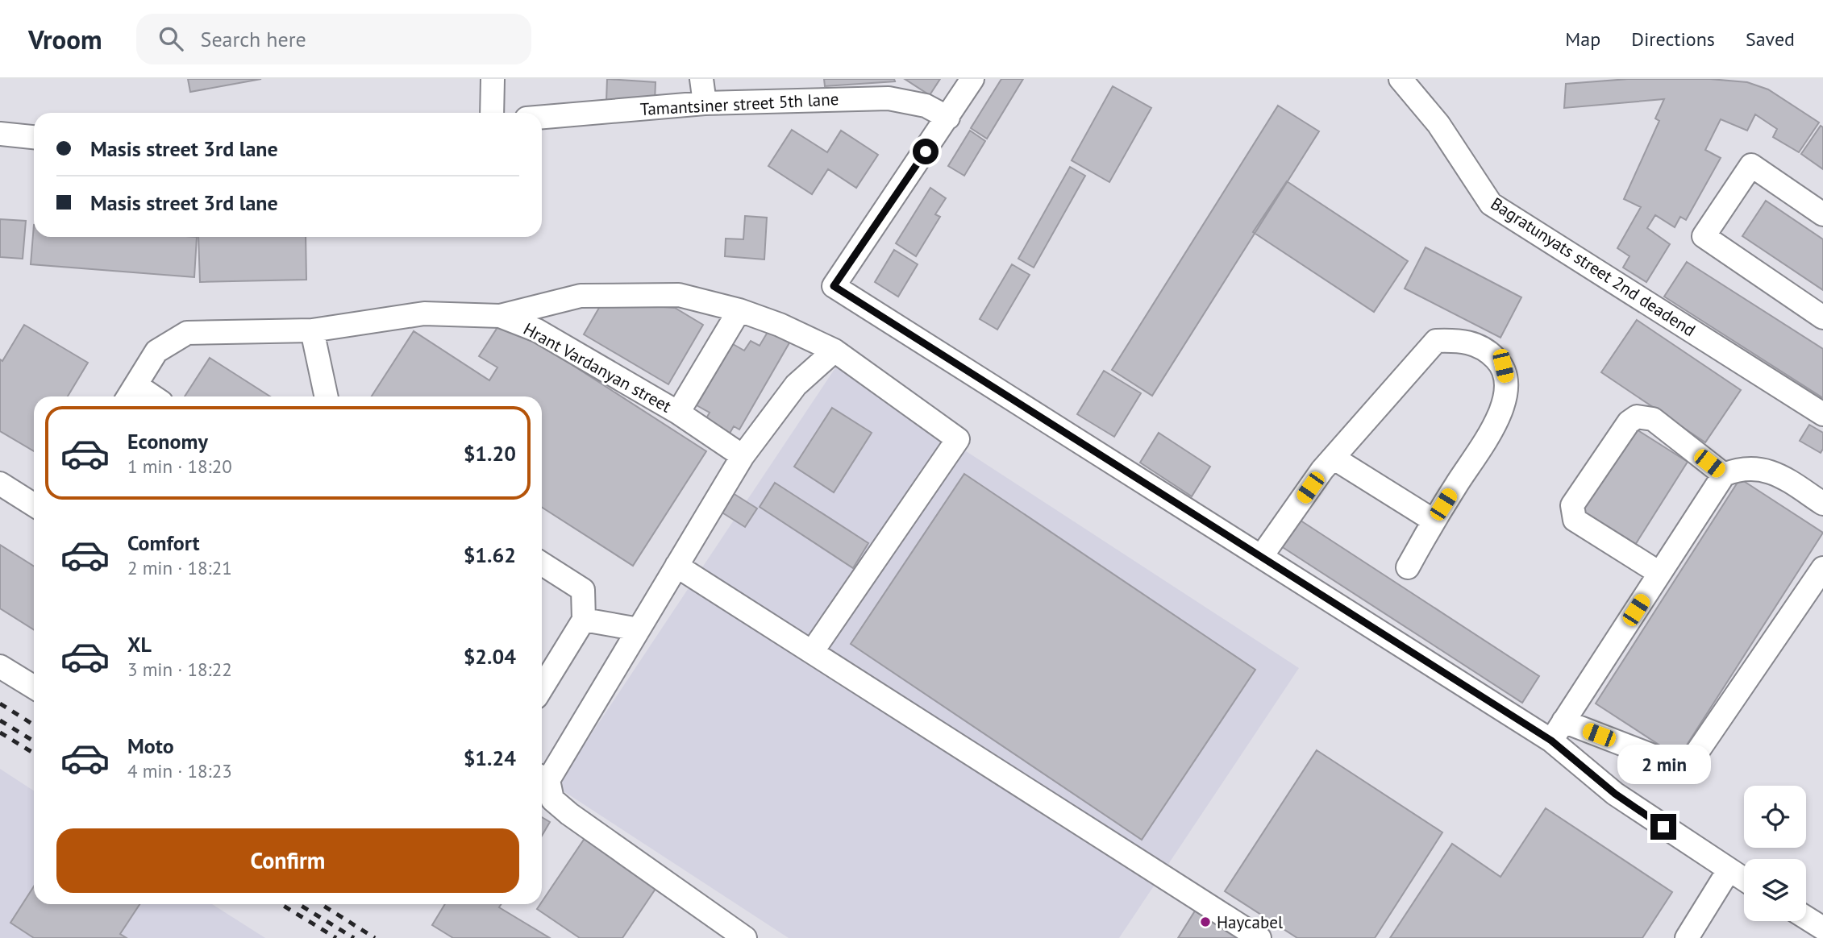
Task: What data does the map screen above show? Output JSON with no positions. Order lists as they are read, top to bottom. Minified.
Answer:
{"streets":{"street":["Tamantsiner street 5th lane","Bagratunyats street 2nd deadend","Hrant Vardanyan street"]},"places":["Haycabel"],"page":{"header":"Vroom","search":"Search here","nav":["Map","Directions","Saved"],"banner":["Masis street 3rd lane","Masis street 3rd lane"],"list":[{"name":"Economy","note":"1 min · 18:20","value":"$1.20"},{"name":"Comfort","note":"2 min · 18:21","value":"$1.62"},{"name":"XL","note":"3 min · 18:22","value":"$2.04"},{"name":"Moto","note":"4 min · 18:23","value":"$1.24"}],"bubble":"2 min","buttons":"Confirm"}}
